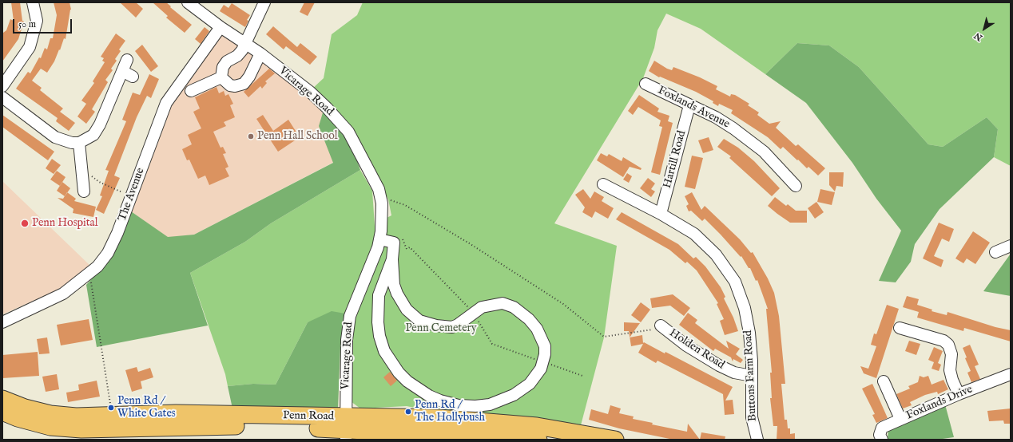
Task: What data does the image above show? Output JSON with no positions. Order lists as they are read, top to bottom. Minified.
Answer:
{"streets":{"highway":["Penn Road"],"street":["Vicarage Road","Foxlands Avenue","Hartill Road","The Avenue","Holden Road","Buttons Farm Road","Foxlands Drive"]},"crossings":[["Vicarage Road","The Avenue"],["Vicarage Road","Penn Road"],["Foxlands Avenue","Hartill Road"],["Hartill Road","Buttons Farm Road"],["Holden Road","Buttons Farm Road"]],"parks":["Penn Cemetery"],"places":["Penn Hall School","Penn Hospital","Penn Rd / White Gates","Penn Rd / The Hollybush"],"scale_bar":"50 m","north":"bottom left"}
